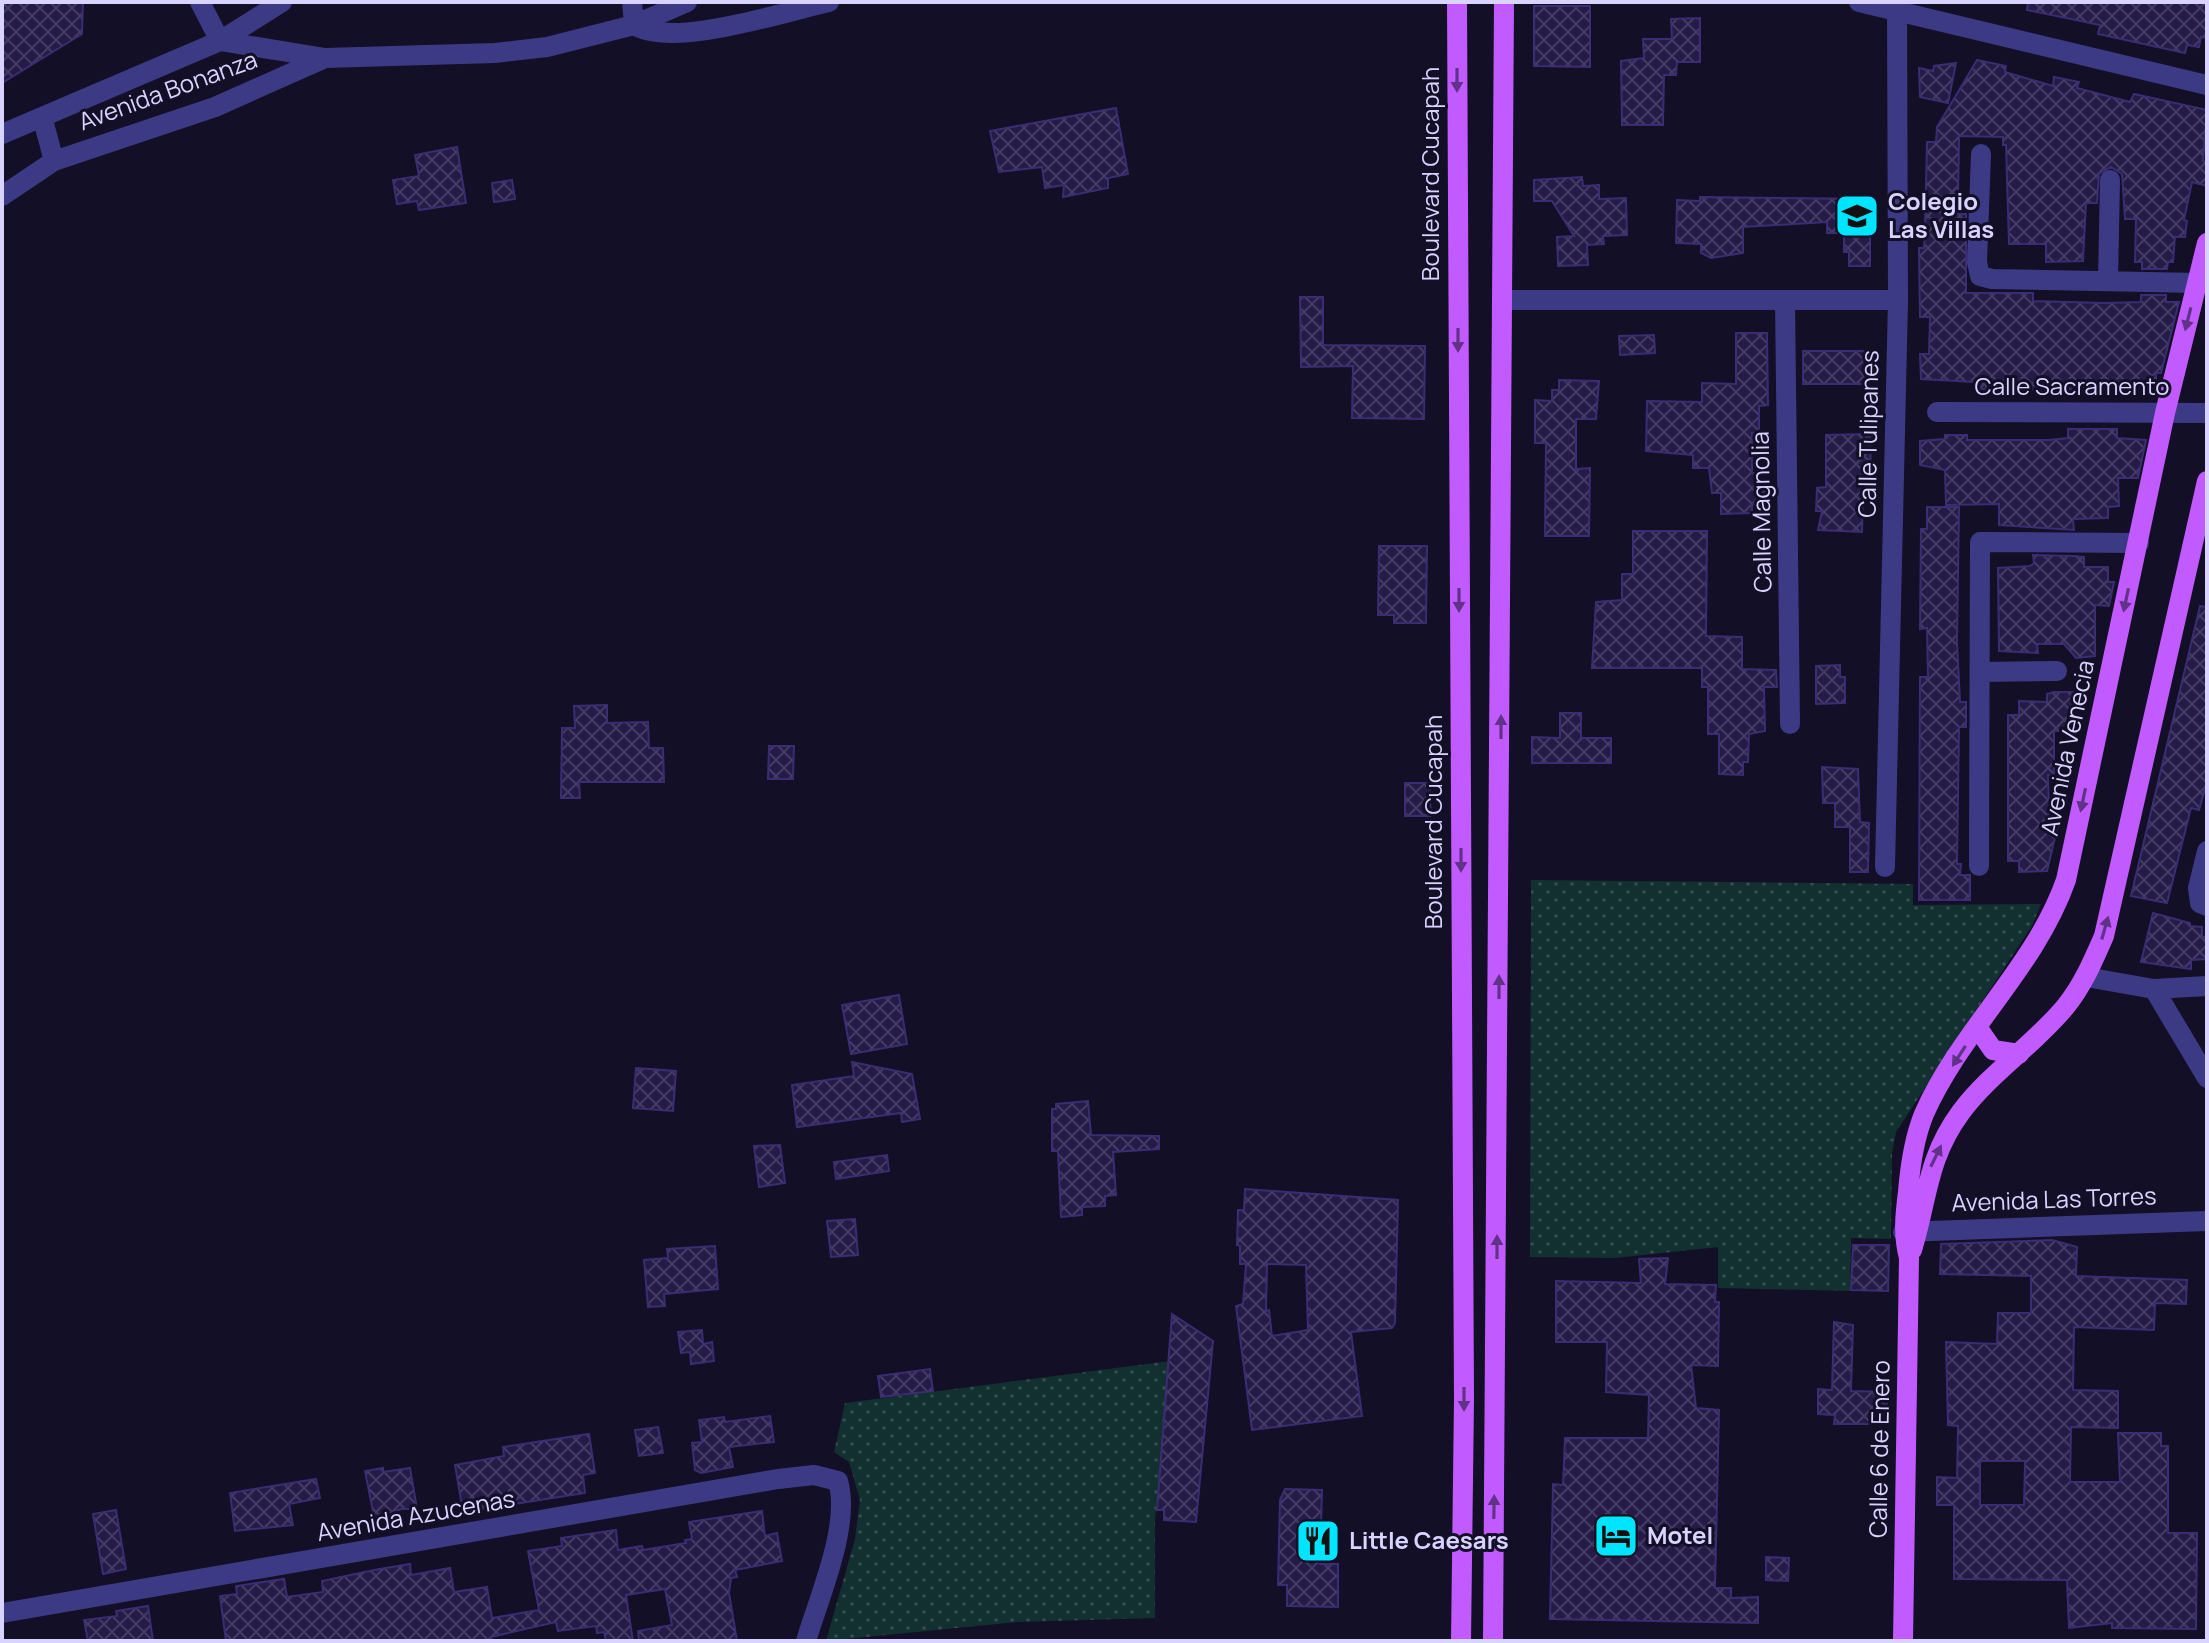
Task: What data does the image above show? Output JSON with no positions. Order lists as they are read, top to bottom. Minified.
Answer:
{"streets":{"main road":["Boulevard Cucapah","Avenida Venecia","Calle 6 de Enero"],"street":["Avenida Bonanza","Calle Sacramento","Calle Tulipanes","Calle Magnolia","Avenida Las Torres","Avenida Azucenas"]},"crossings":[["Calle Sacramento","Avenida Venecia"],["Avenida Venecia","Avenida Las Torres"],["Avenida Venecia","Calle 6 de Enero"],["Avenida Las Torres","Calle 6 de Enero"]],"places":{"school or university":["Colegio Las Villas"],"hotel":["Motel"],"restaurant":["Little Caesars"]}}
